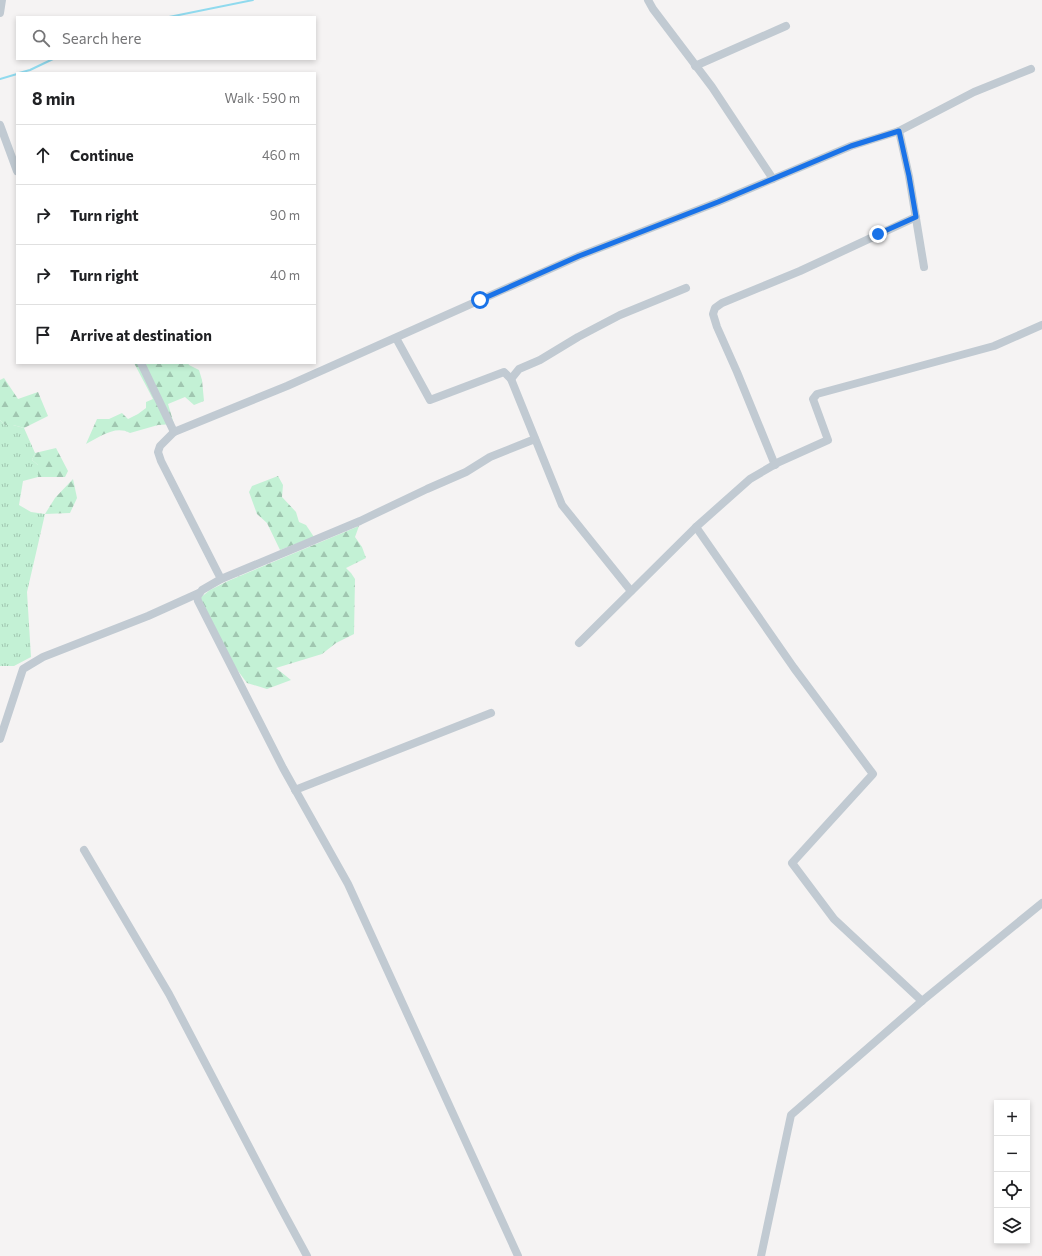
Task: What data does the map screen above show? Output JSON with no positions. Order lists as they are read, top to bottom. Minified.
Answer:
{"page":{"search":"Search here","heading":["8 min","Walk · 590 m"],"list":[["Continue","460 m"],["Turn right","90 m"],["Turn right","40 m"],"Arrive at destination"],"map_buttons":["+","−"]}}
